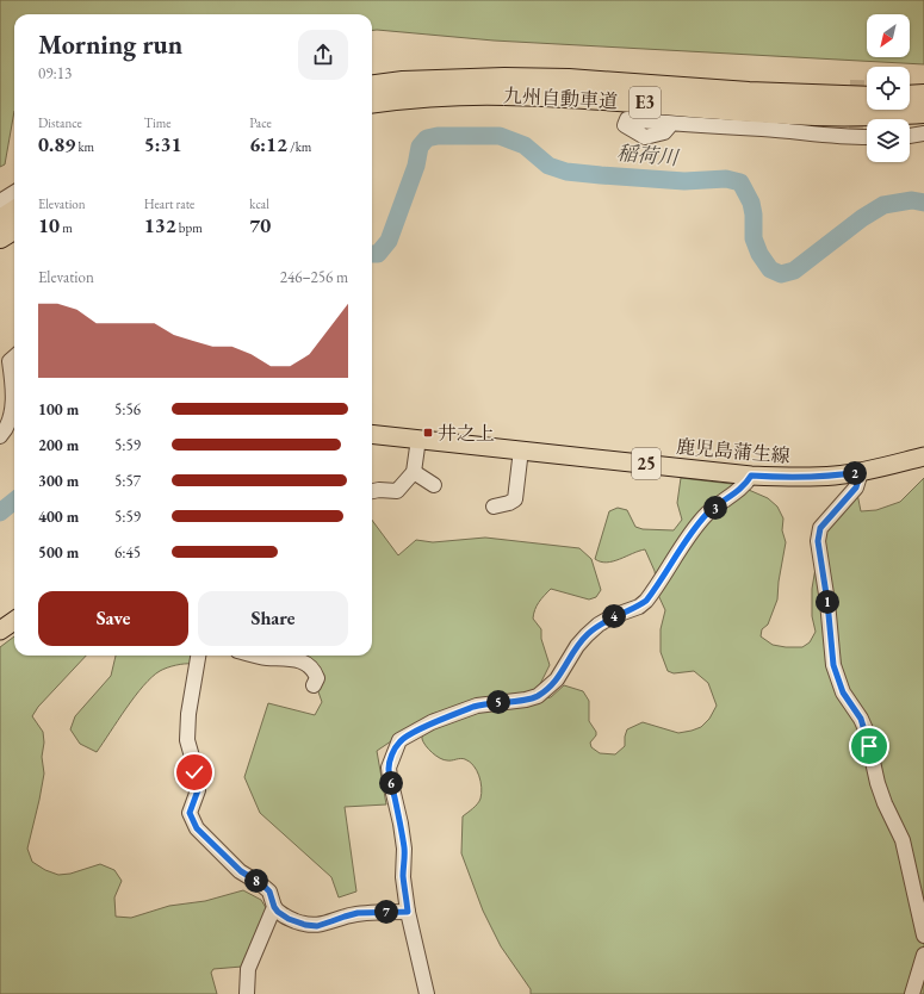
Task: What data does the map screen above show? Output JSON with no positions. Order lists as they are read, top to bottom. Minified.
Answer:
{"streets":{"highway":["九州自動車道","E3"],"main road":["鹿児島蒲生線","25"]},"water":["稲荷川"],"places":{"transit":["井之上"]},"north":"bottom left","page":{"heading":["Morning run","09:13"],"stats":[["Distance","0.89 km"],["Time","5:31"],["Pace","6:12 /km"],["Elevation","10 m"],["Heart rate","132 bpm"],["kcal","70"]],"chart":["Elevation","246–256 m"],"list":[{"name":"100 m","note":"5:56"},{"name":"200 m","note":"5:59"},{"name":"300 m","note":"5:57"},{"name":"400 m","note":"5:59"},{"name":"500 m","note":"6:45"}],"pins":["2","3","1","4","5","6","8","7"],"buttons":["Save","Share"]}}
